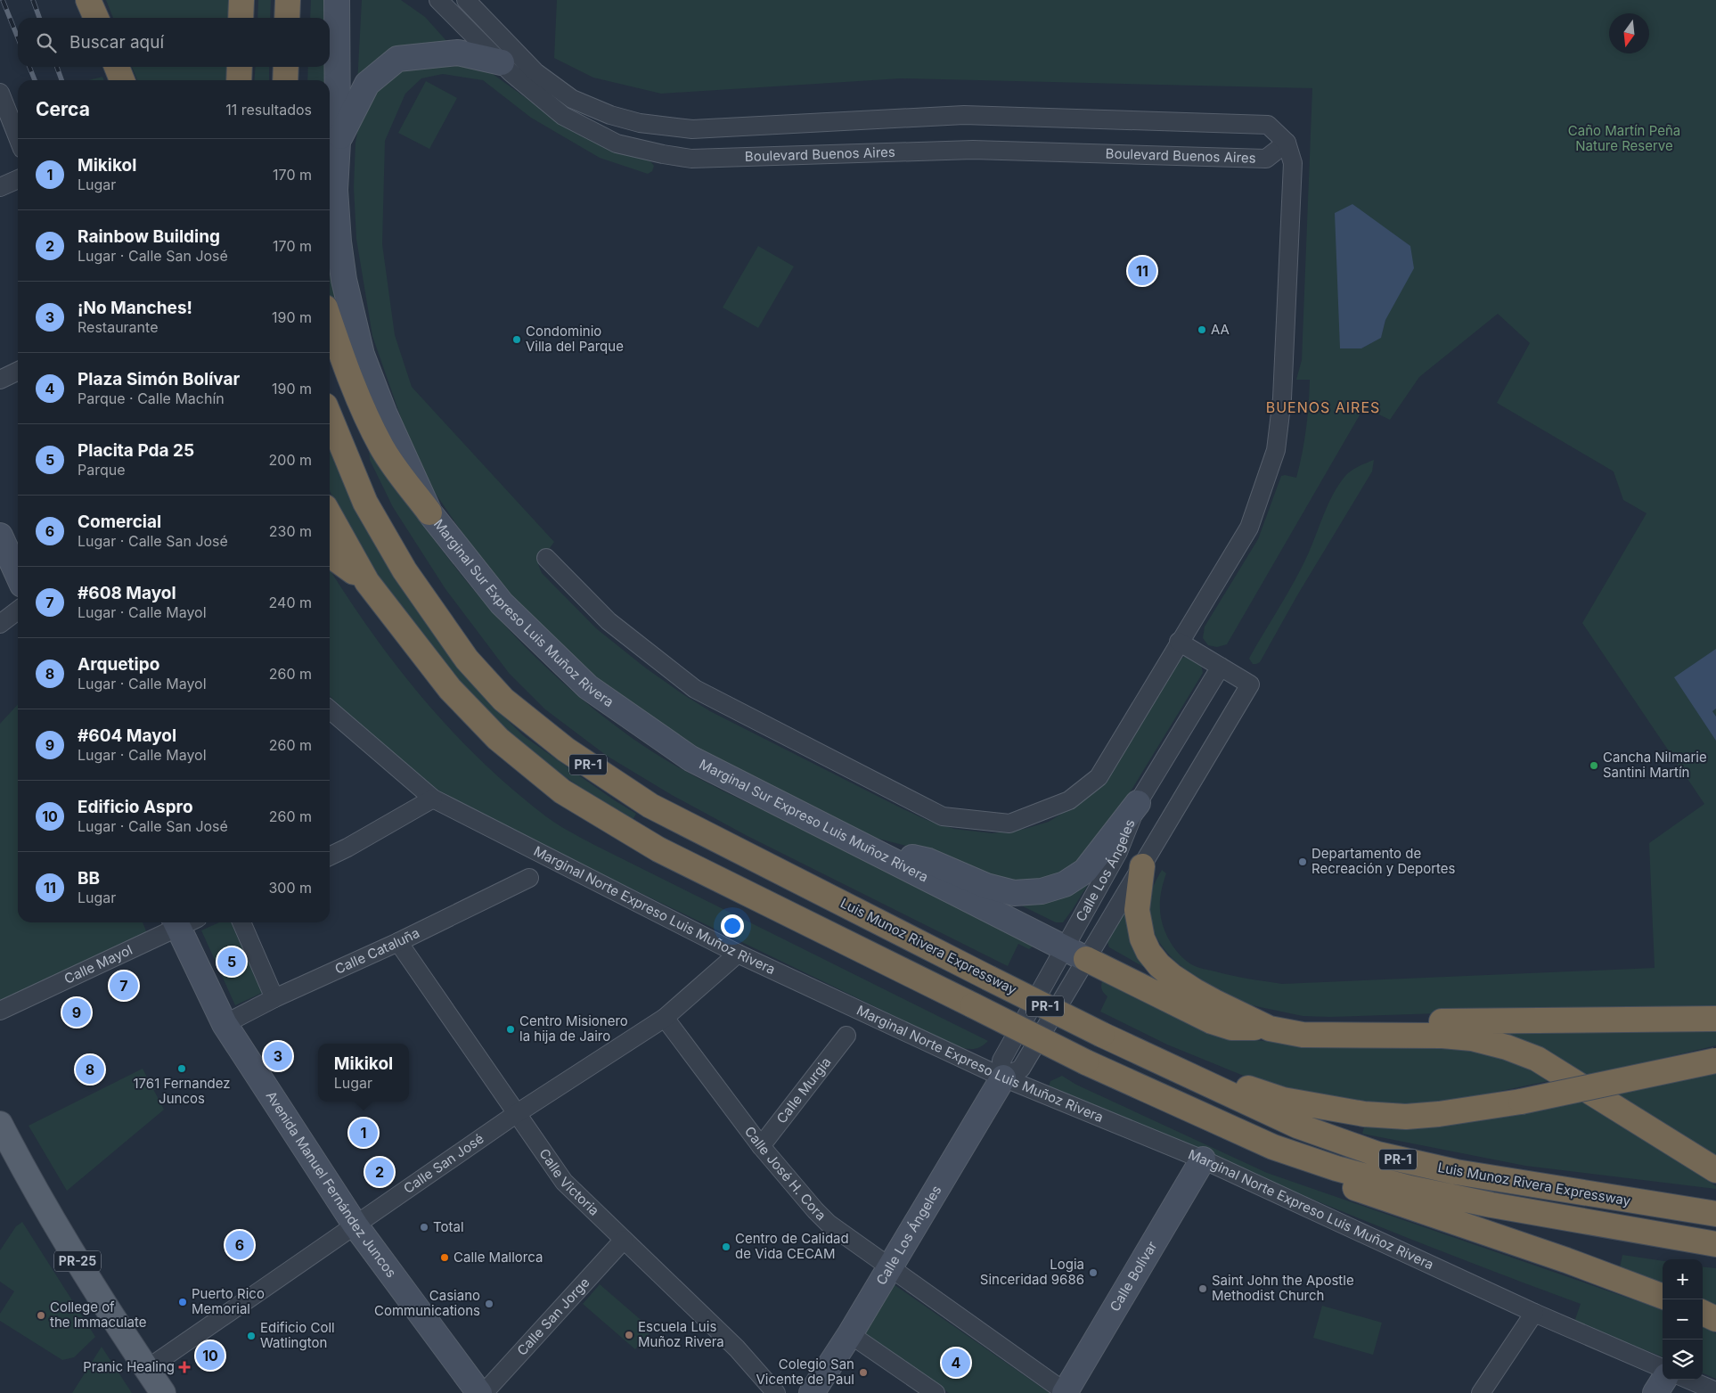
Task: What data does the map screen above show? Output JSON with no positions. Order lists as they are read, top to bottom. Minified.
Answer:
{"streets":{"highway":["PR-1","Luis Munoz Rivera Expressway"],"main road":["PR-25"],"street":["Boulevard Buenos Aires","Marginal Sur Expreso Luis Muñoz Rivera","Calle Los Ángeles","Marginal Norte Expreso Luis Muñoz Rivera","Calle Cataluña","Calle Mayol","Calle Murgia","Calle San José","Calle José H. Cora","Calle Victoria","Avenida Manuel Fernández Juncos","Calle Bolívar","Calle San Jorge"]},"crossings":[["Marginal Sur Expreso Luis Muñoz Rivera","Calle Los Ángeles"],["Calle Los Ángeles","Marginal Norte Expreso Luis Muñoz Rivera"],["Calle Los Ángeles","Calle José H. Cora"],["Marginal Norte Expreso Luis Muñoz Rivera","Calle San José"],["Marginal Norte Expreso Luis Muñoz Rivera","Calle Bolívar"],["Calle Cataluña","Calle Victoria"],["Calle Cataluña","Avenida Manuel Fernández Juncos"],["Calle Murgia","Calle José H. Cora"],["Calle San José","Calle José H. Cora"],["Calle San José","Calle Victoria"],["Calle San José","Avenida Manuel Fernández Juncos"],["Calle San José","PR-25"],["Calle José H. Cora","Calle Bolívar"],["Calle Victoria","Calle San Jorge"]],"districts":["BUENOS AIRES"],"parks":["Caño Martín Peña Nature Reserve"],"places":{"other":["AA","Condominio Villa del Parque","Cancha Nilmarie Santini Martín","Departamento de Recreación y Deportes","Centro Misionero la hija de Jairo","1761 Fernandez Juncos","Total","Centro de Calidad de Vida CECAM","Calle Mallorca","Logia Sinceridad 9686","Saint John the Apostle Methodist Church","Puerto Rico Memorial","Casiano Communications","College of the Immaculate","Escuela Luis Muñoz Rivera","Edificio Coll Watlington","Colegio San Vicente de Paul"],"health":["Pranic Healing"]},"north":"bottom","page":{"search":"Buscar aquí","heading":["Cerca","11 resultados"],"list":[{"mark":"1","name":"Mikikol","note":"Lugar","value":"170 m"},{"mark":"2","name":"Rainbow Building","note":"Lugar · Calle San José","value":"170 m"},{"mark":"3","name":"¡No Manches!","note":"Restaurante","value":"190 m"},{"mark":"4","name":"Plaza Simón Bolívar","note":"Parque · Calle Machín","value":"190 m"},{"mark":"5","name":"Placita Pda 25","note":"Parque","value":"200 m"},{"mark":"6","name":"Comercial","note":"Lugar · Calle San José","value":"230 m"},{"mark":"7","name":"#608 Mayol","note":"Lugar · Calle Mayol","value":"240 m"},{"mark":"8","name":"Arquetipo","note":"Lugar · Calle Mayol","value":"260 m"},{"mark":"9","name":"#604 Mayol","note":"Lugar · Calle Mayol","value":"260 m"},{"mark":"10","name":"Edificio Aspro","note":"Lugar · Calle San José","value":"260 m"},{"mark":"11","name":"BB","note":"Lugar","value":"300 m"}],"pins":["11","5","7","9","3","8","1","2","6","10","4"],"popup":["Mikikol","Lugar"],"map_buttons":["+","−"]}}
